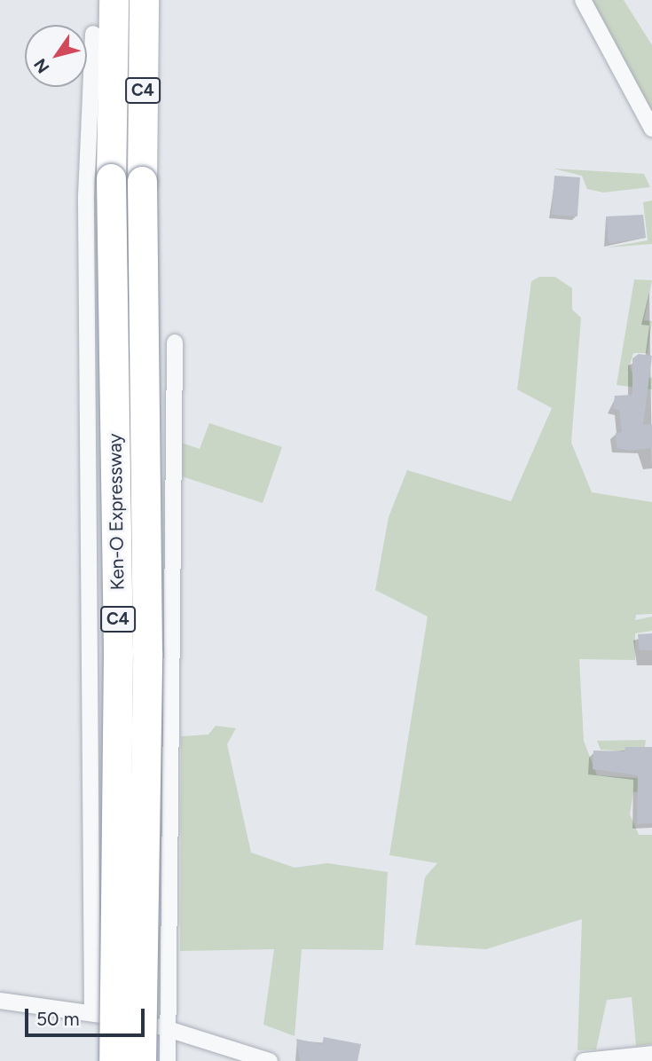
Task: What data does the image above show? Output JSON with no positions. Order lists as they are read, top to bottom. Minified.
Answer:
{"streets":{"highway":["C4","Ken-O Expressway"]},"scale_bar":"50 m","north":"bottom left"}
